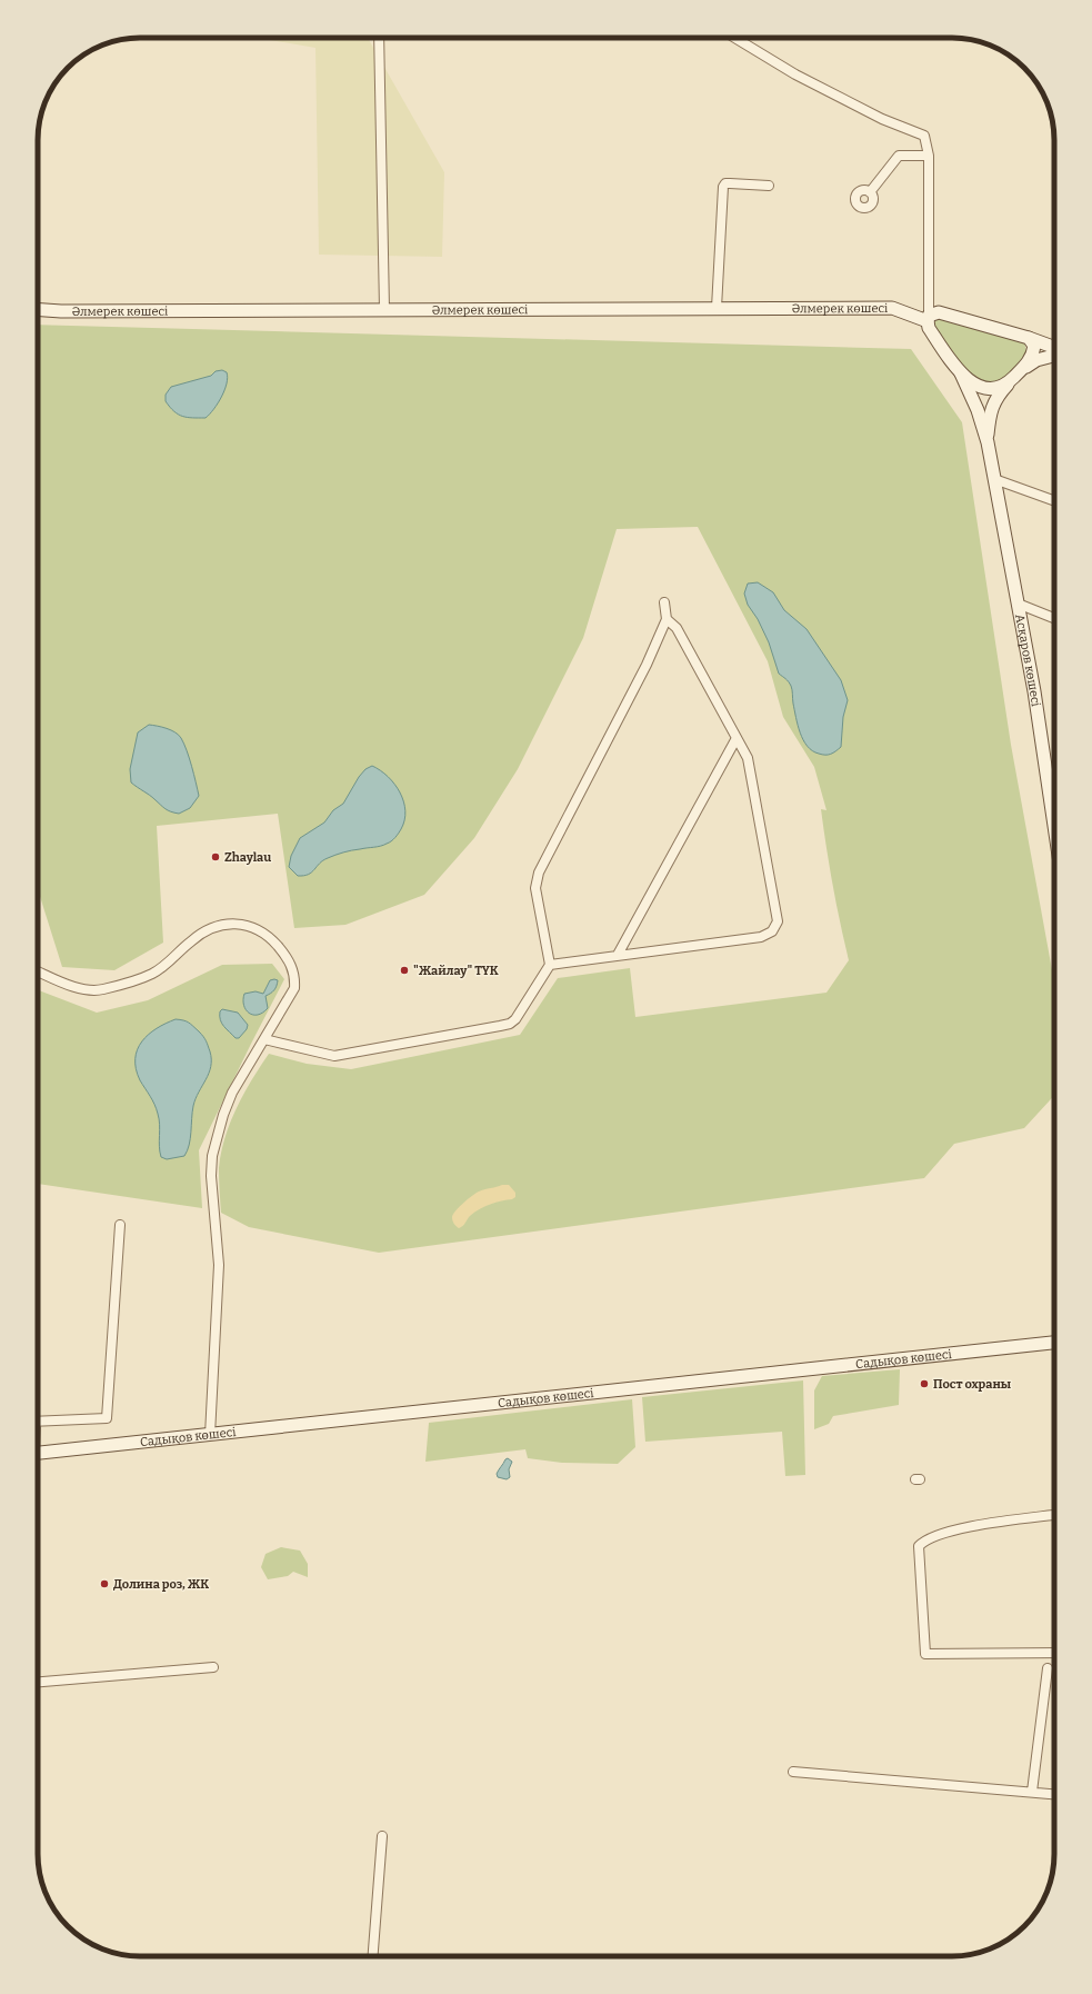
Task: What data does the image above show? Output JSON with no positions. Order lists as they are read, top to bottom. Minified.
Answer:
{"streets":{"street":["Әлмерек көшесі","Асқаров көшесі","Садықов көшесі"]},"places":["Zhaylau","\"Жайлау\" ТҮК","Пост охраны","Долина роз, ЖК"]}
